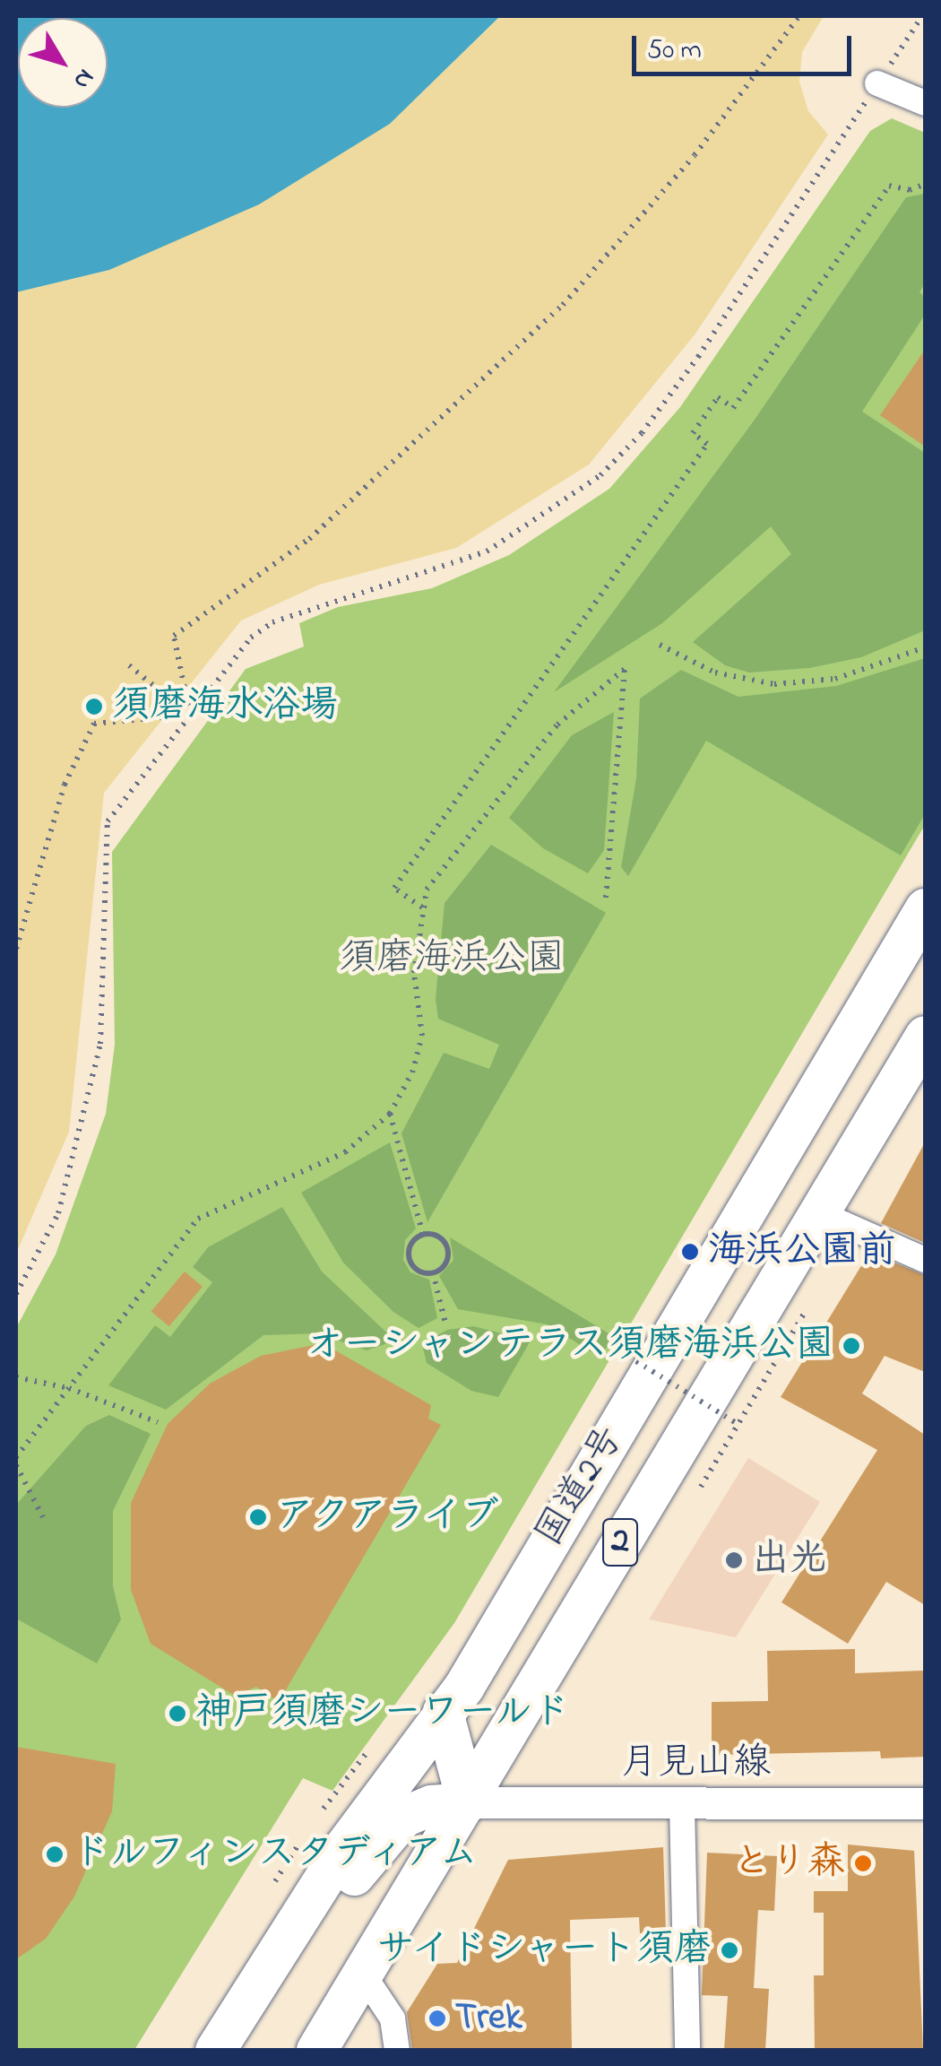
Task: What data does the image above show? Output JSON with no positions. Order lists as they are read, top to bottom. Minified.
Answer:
{"streets":{"highway":["国道2号","2"],"street":["月見山線"]},"crossings":[["国道2号","月見山線"]],"parks":["須磨海浜公園"],"places":["須磨海水浴場","海浜公園前","オーシャンテラス須磨海浜公園","アクアライブ","出光","神戸須磨シーワールド","ドルフィンスタディアム","とり森","サイドシャート須磨","Trek"],"scale_bar":"50 m","north":"bottom right"}
